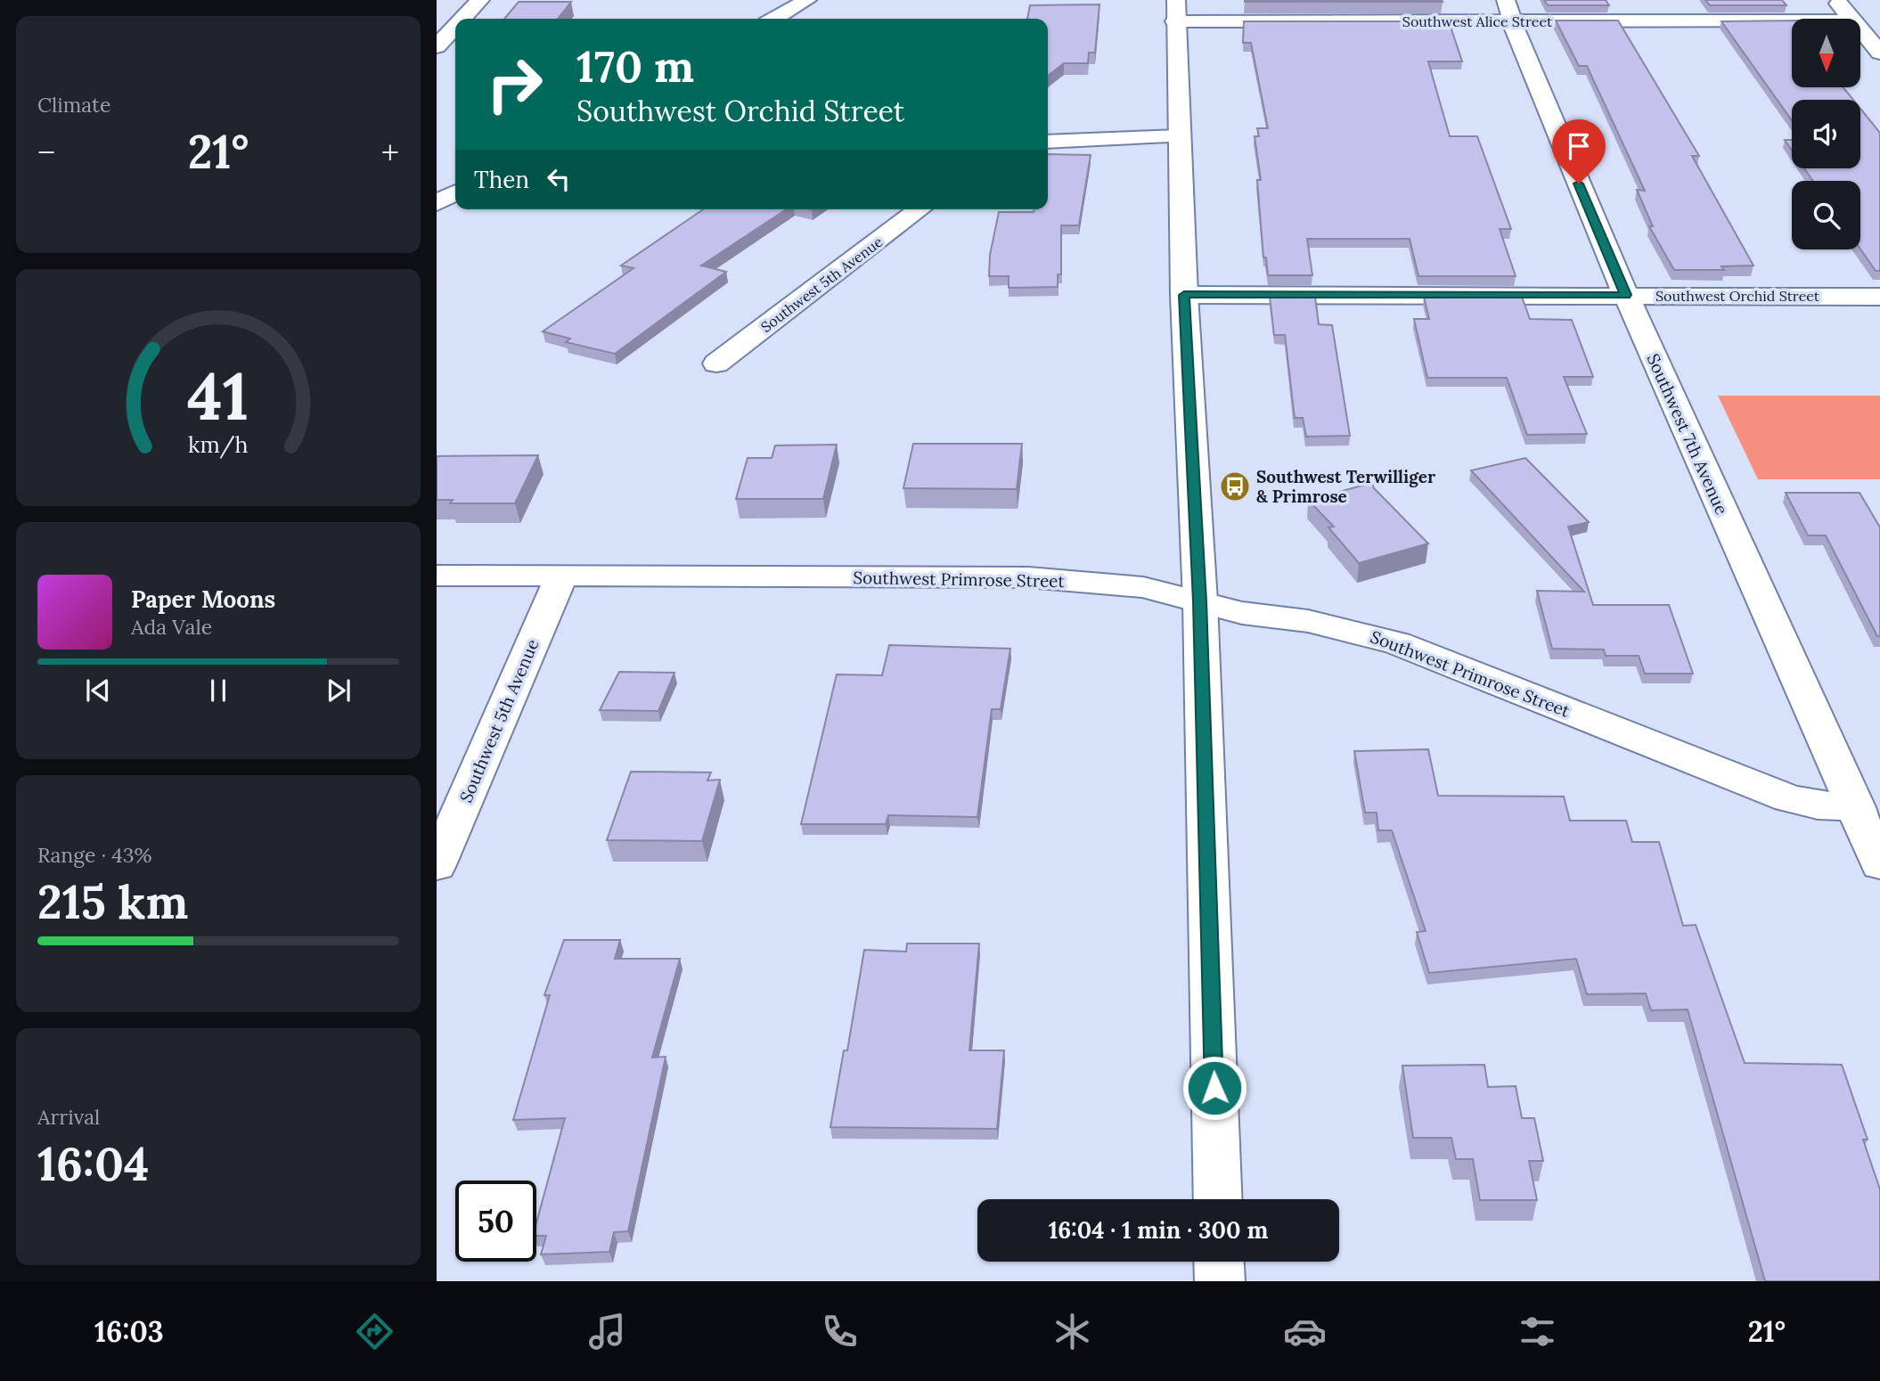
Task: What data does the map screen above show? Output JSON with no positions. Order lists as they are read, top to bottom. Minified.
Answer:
{"streets":{"street":["Southwest Alice Street","Southwest 5th Avenue","Southwest Orchid Street","Southwest 7th Avenue","Southwest Primrose Street"]},"crossings":[["Southwest Alice Street","Southwest 7th Avenue"],["Southwest 5th Avenue","Southwest Primrose Street"],["Southwest Orchid Street","Southwest 7th Avenue"],["Southwest 7th Avenue","Southwest Primrose Street"]],"places":{"bus stop":["Southwest Terwilliger & Primrose"]},"north":"bottom","page":{"tile":["Climate",["Range · 43%","215 km"],["Arrival","16:04"]],"turn":["170 m","Southwest Orchid Street"],"heat":["−","21°","+"],"then":"Then","song":["Paper Moons","Ada Vale"],"limit":"50","trip":"16:04 · 1 min · 300 m","tabs":["16:03","21°"],"gauge":["41","km/h"]}}
